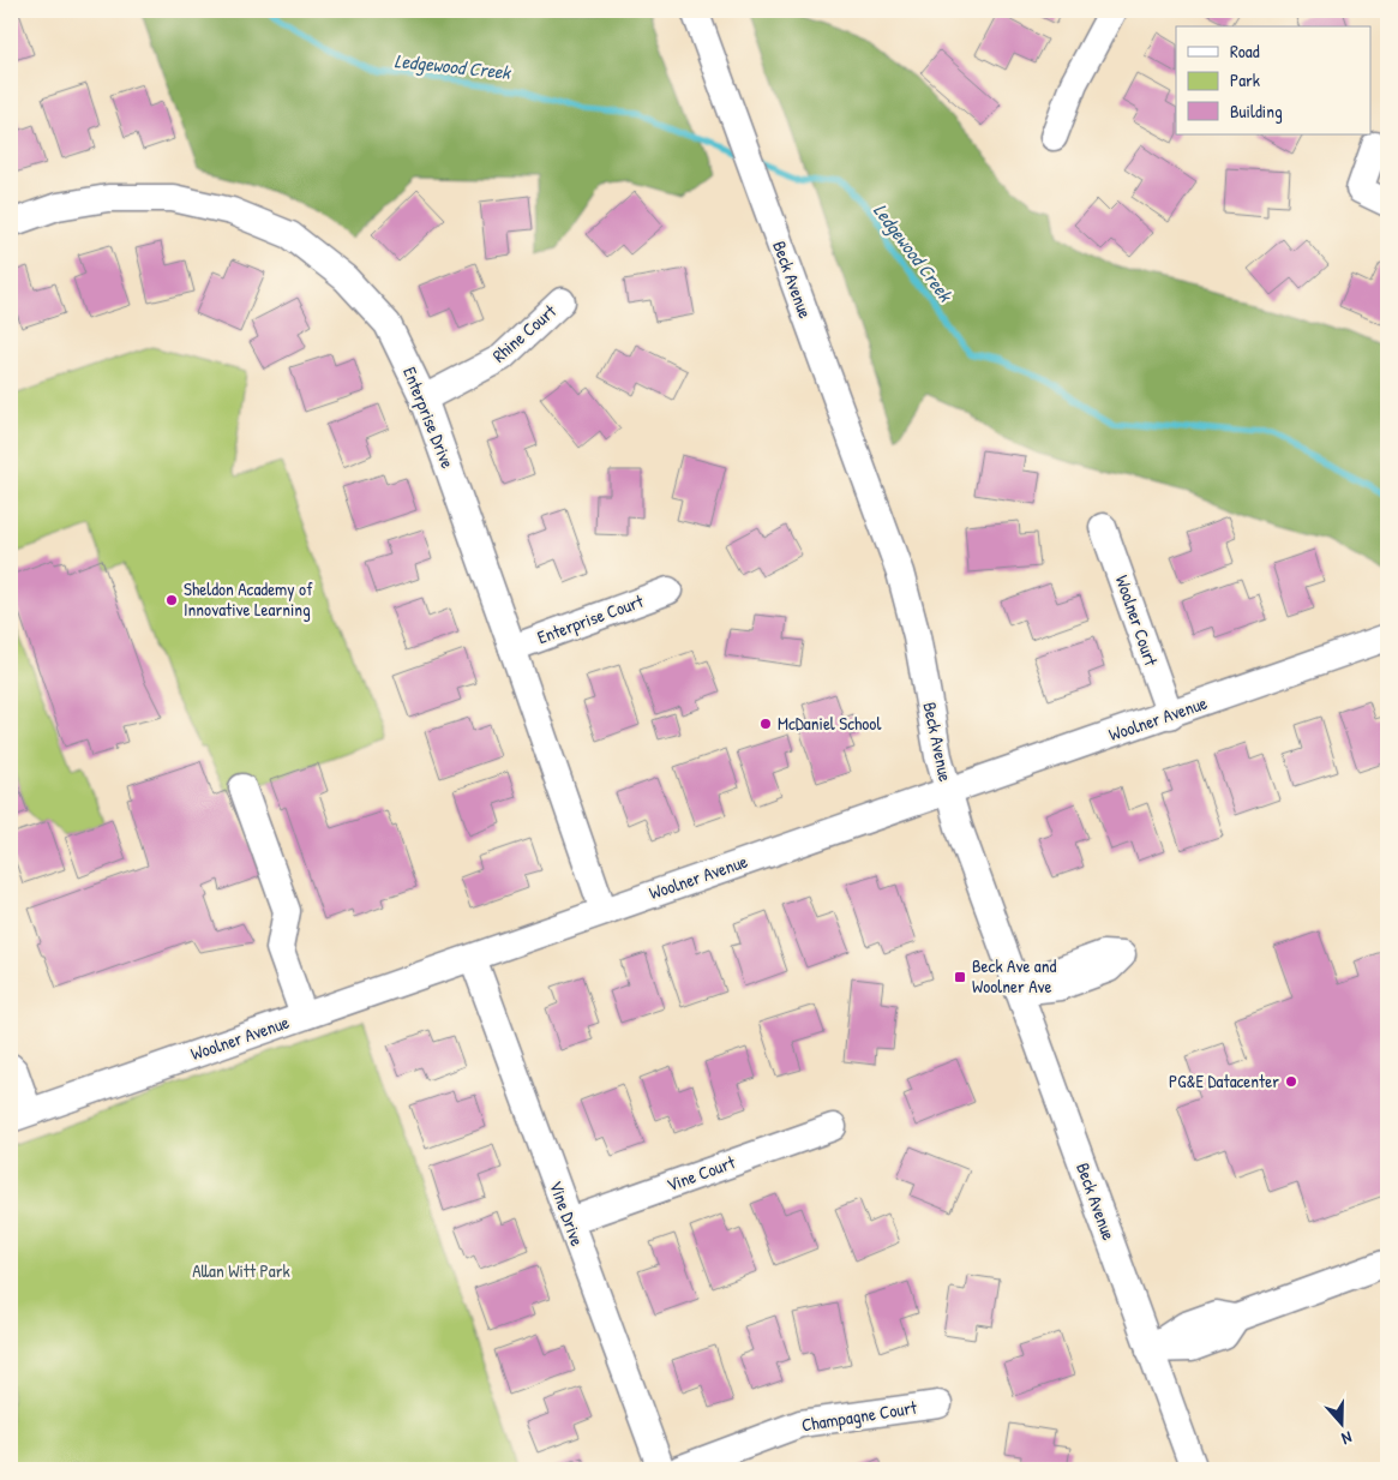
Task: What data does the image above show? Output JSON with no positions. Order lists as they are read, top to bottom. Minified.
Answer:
{"streets":{"street":["Beck Avenue","Rhine Court","Enterprise Drive","Enterprise Court","Woolner Court","Woolner Avenue","Vine Court","Vine Drive","Champagne Court"]},"crossings":[["Beck Avenue","Woolner Avenue"],["Rhine Court","Enterprise Drive"],["Enterprise Drive","Enterprise Court"],["Enterprise Drive","Woolner Avenue"],["Woolner Court","Woolner Avenue"],["Woolner Avenue","Vine Drive"],["Vine Court","Vine Drive"]],"water":["Ledgewood Creek"],"parks":["Allan Witt Park"],"places":{"other":["Sheldon Academy of Innovative Learning","McDaniel School","PG&E Datacenter"],"transit":["Beck Ave and Woolner Ave"]},"legend":["Road","Park","Building"],"north":"bottom"}
